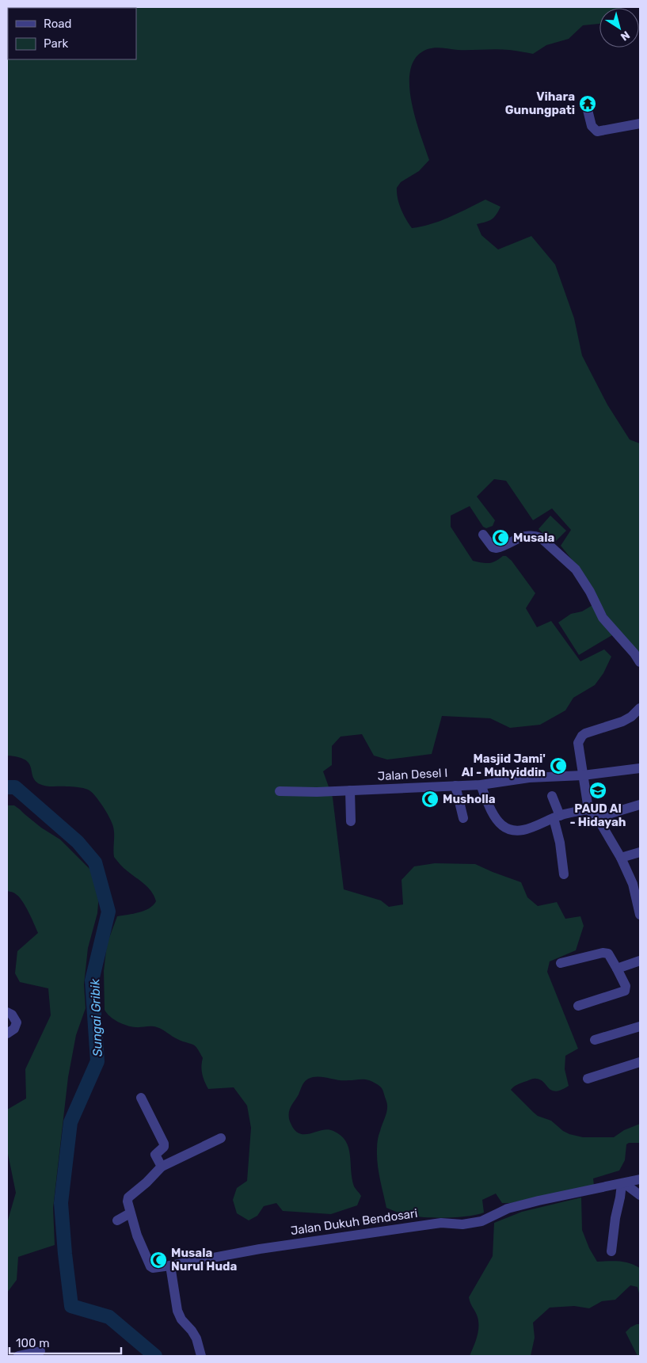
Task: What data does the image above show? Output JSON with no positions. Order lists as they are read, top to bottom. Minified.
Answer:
{"streets":{"street":["Jalan Desel I","Jalan Dukuh Bendosari"]},"water":["Sungai Gribik"],"places":{"temple":["Vihara Gunungpati"],"mosque":["Musala","Masjid Jami' Al - Muhyiddin","Musholla","Musala Nurul Huda"],"school or university":["PAUD Al - Hidayah"]},"legend":["Road","Park"],"scale_bar":"100 m","north":"bottom right"}
